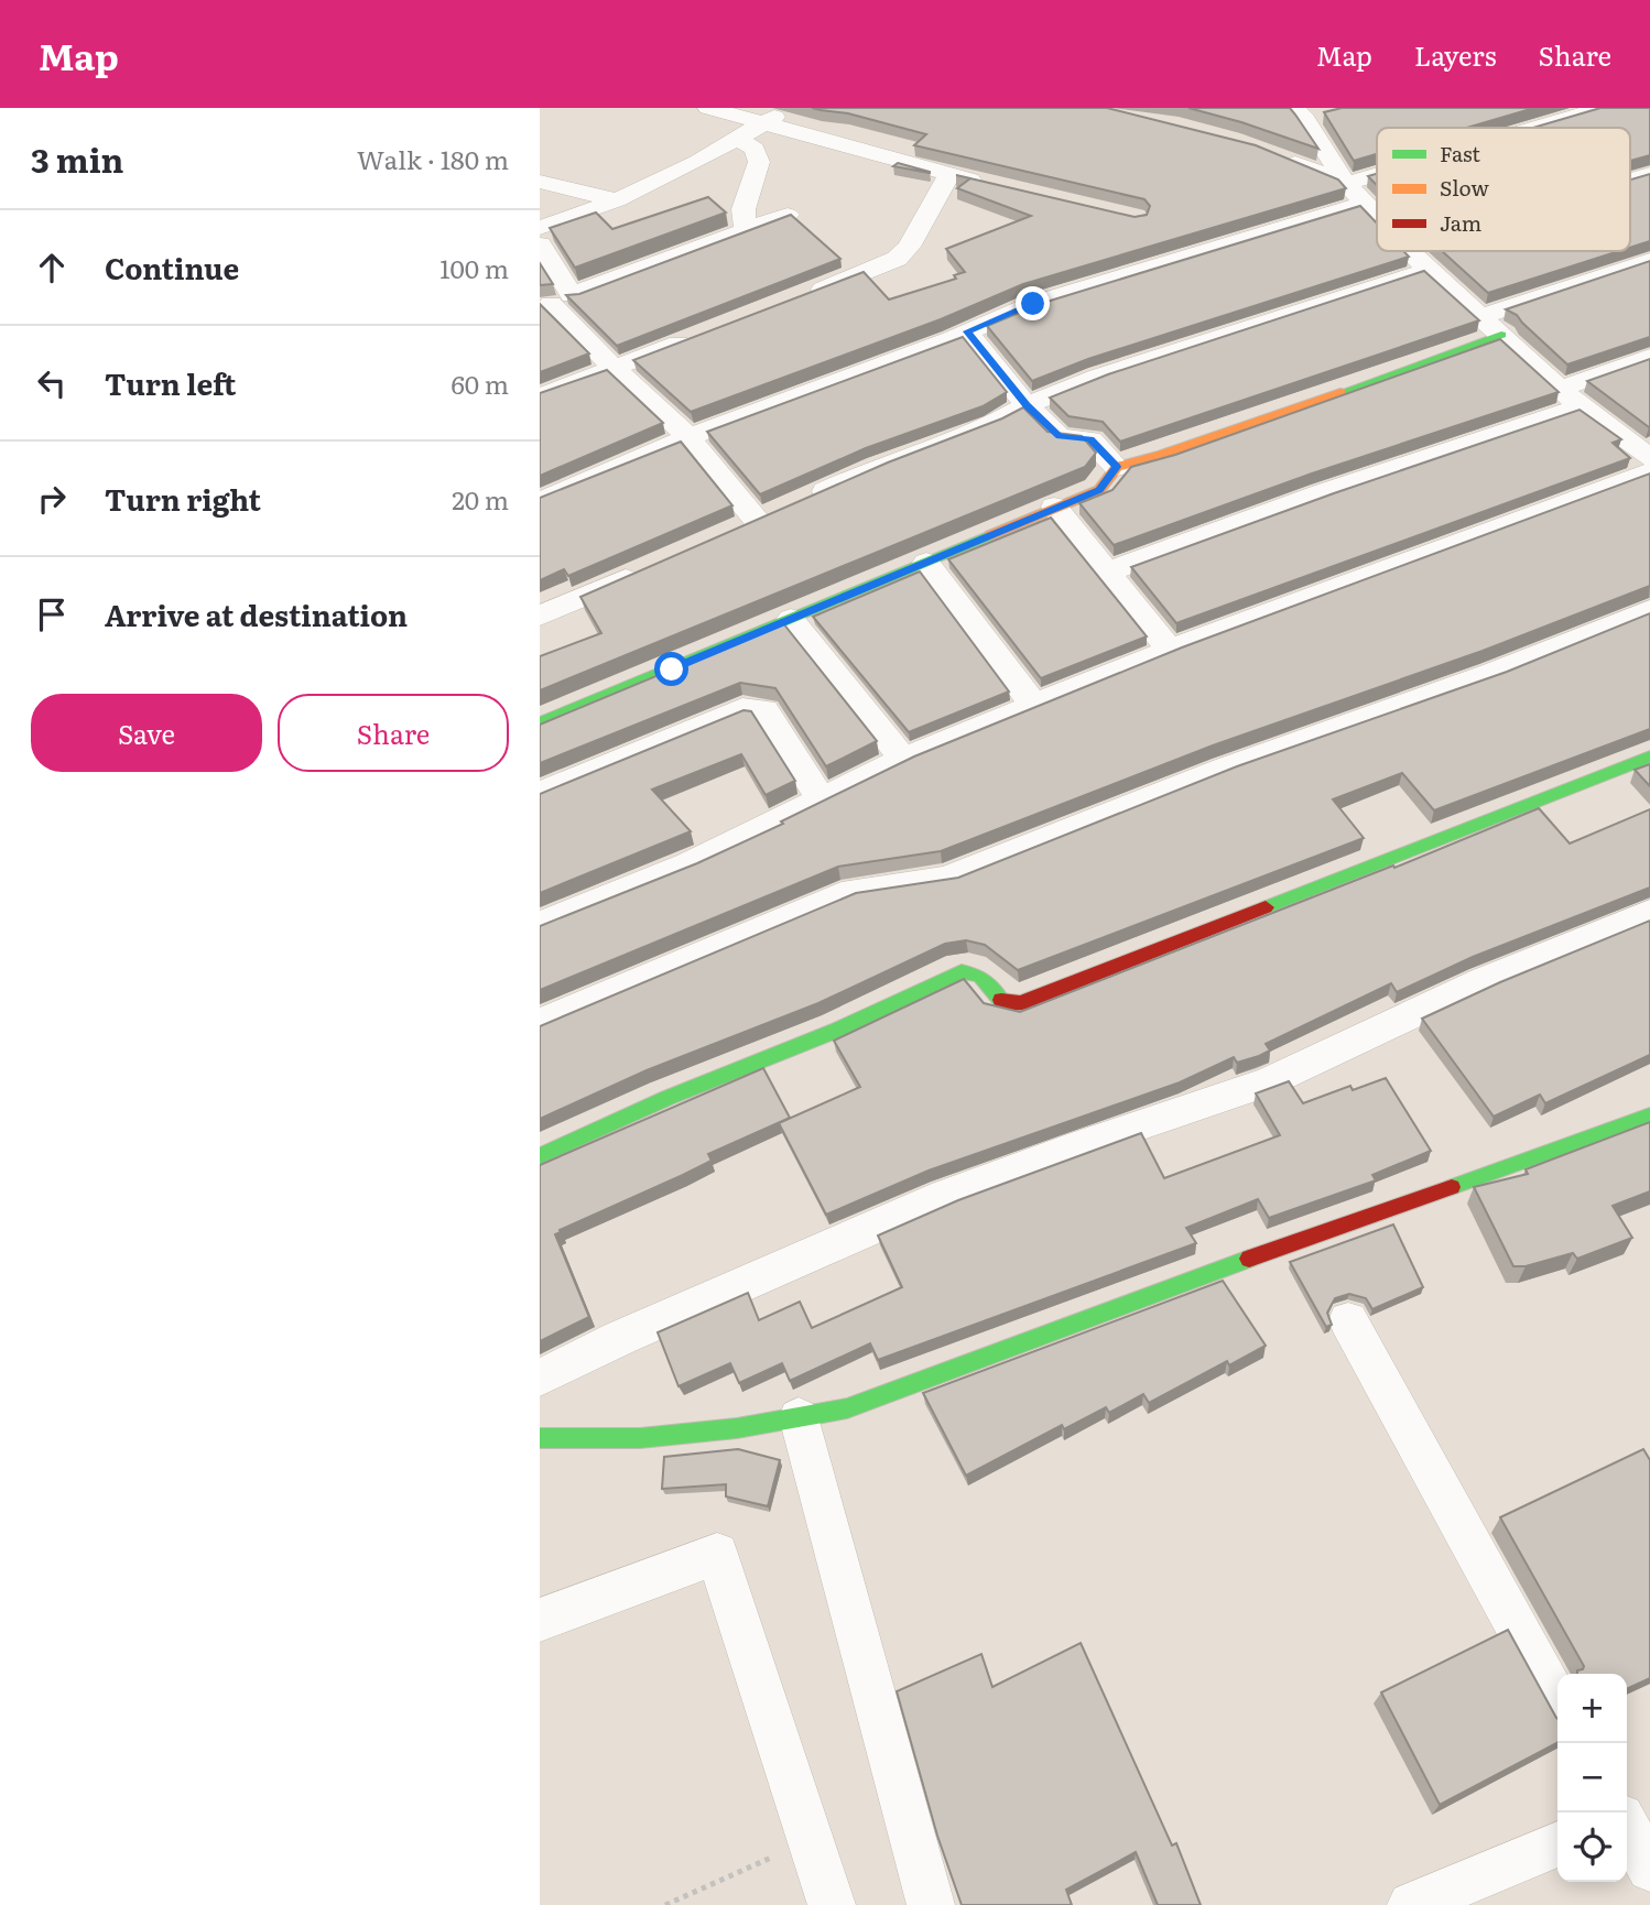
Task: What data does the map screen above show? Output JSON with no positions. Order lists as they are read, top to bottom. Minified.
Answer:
{"legend":["Fast","Slow","Jam"],"page":{"header":"Map","nav":["Map","Layers","Share"],"heading":["3 min","Walk · 180 m"],"list":[["Continue","100 m"],["Turn left","60 m"],["Turn right","20 m"],"Arrive at destination"],"buttons":["Save","Share"],"map_buttons":["+","−"]}}
